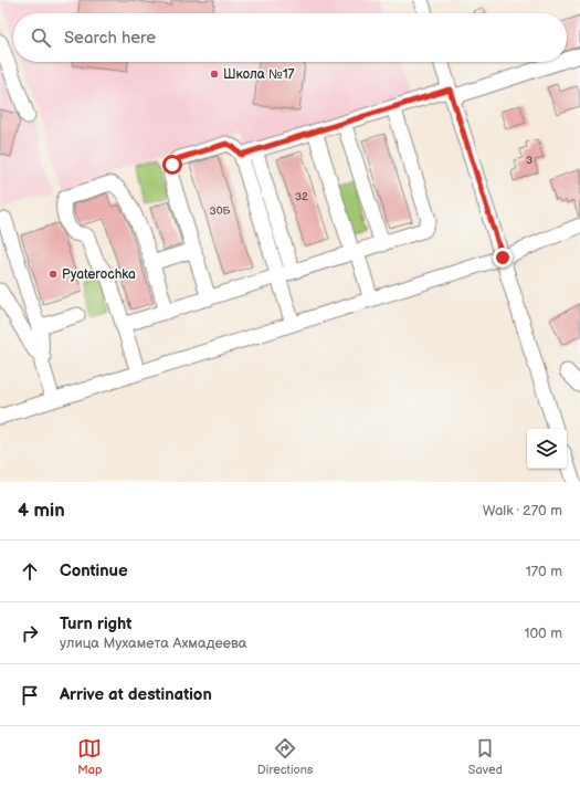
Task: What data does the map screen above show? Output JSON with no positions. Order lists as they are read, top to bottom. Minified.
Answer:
{"places":["Школа №17","Pyaterochka"],"house_numbers":["3","32","30Б"],"page":{"search":"Search here","heading":["4 min","Walk · 270 m"],"list":[["Continue","170 m"],["Turn right","улица Мухамета Ахмадеева","100 m"],"Arrive at destination"],"nav":["Map","Directions","Saved"]}}
